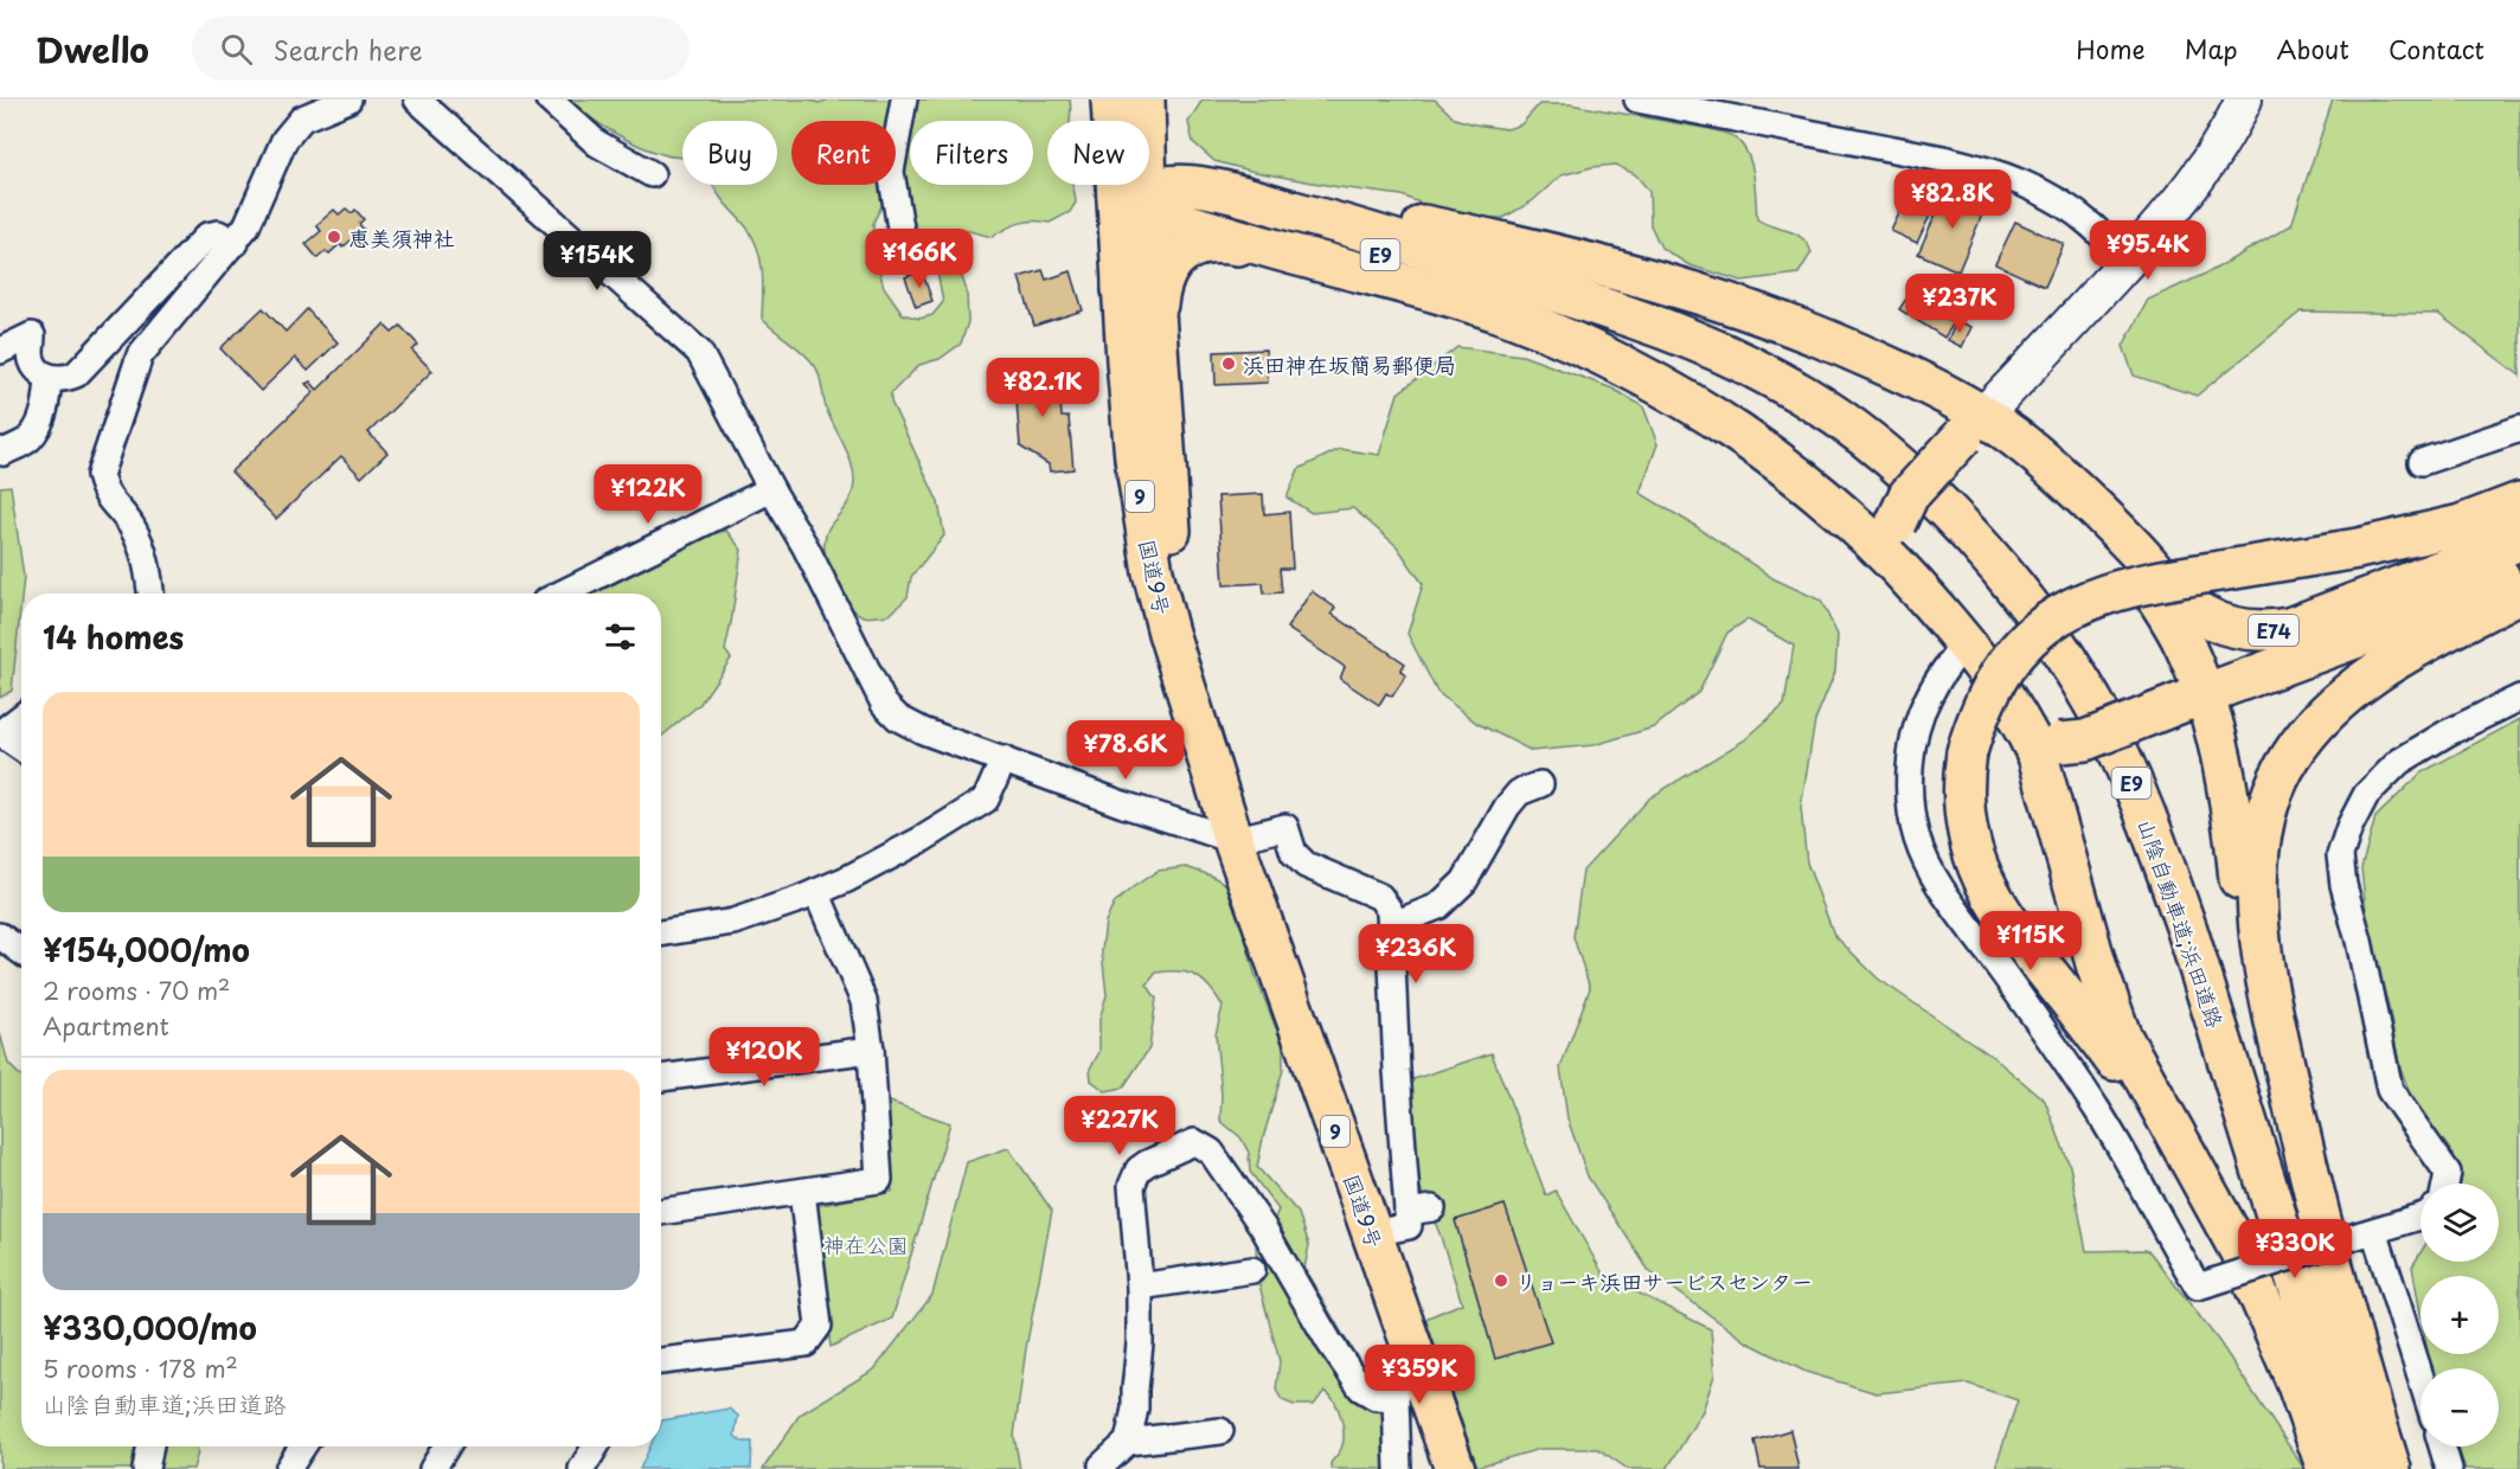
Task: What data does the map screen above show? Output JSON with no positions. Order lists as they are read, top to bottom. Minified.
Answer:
{"streets":{"highway":["E9","9","国道9号","E74","山陰自動車道;浜田道路"]},"crossings":[["E9","国道9号"],["E9","山陰自動車道;浜田道路"]],"parks":["神在公園"],"places":["恵美須神社","浜田神在坂簡易郵便局","リョーキ浜田サービスセンター"],"page":{"header":"Dwello","search":"Search here","nav":["Home","Map","About","Contact"],"chip":["Buy","Rent","Filters","New"],"price":["¥82.8K","¥95.4K","¥166K","¥154K","¥237K","¥82.1K","¥122K","¥78.6K","¥115K","¥236K","¥120K","¥227K","¥330K","¥359K"],"heading":"14 homes","list":[{"name":"¥154,000/mo","note":"2 rooms · 70 m² · Apartment"},{"name":"¥330,000/mo","note":"5 rooms · 178 m² · 山陰自動車道;浜田道路"}],"map_buttons":["+","−"]}}
